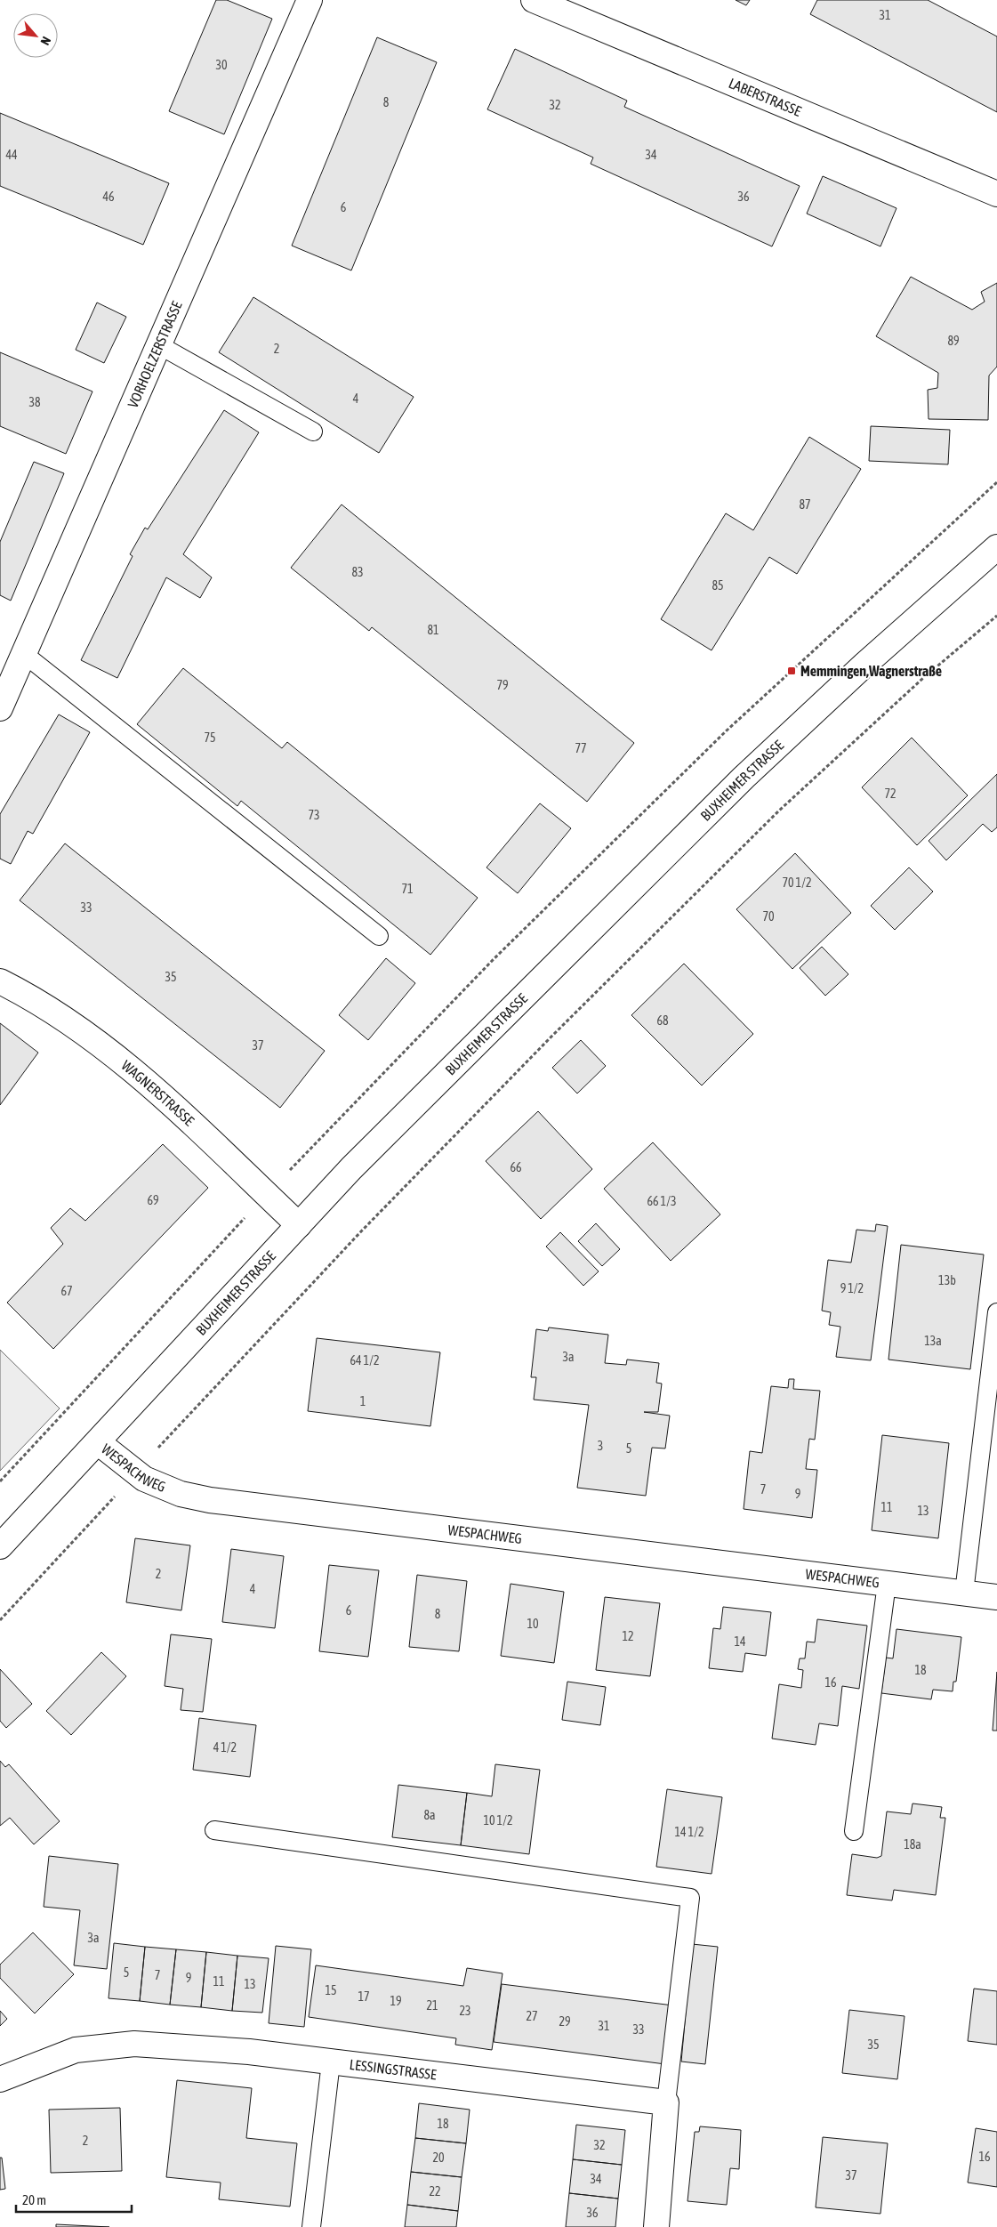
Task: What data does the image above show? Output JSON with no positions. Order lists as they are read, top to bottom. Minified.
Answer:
{"streets":{"street":["LABERSTRASSE","VORHOELZERSTRASSE","BUXHEIMER STRASSE","WAGNERSTRASSE","WESPACHWEG","LESSINGSTRASSE"]},"crossings":[["BUXHEIMER STRASSE","WAGNERSTRASSE"],["BUXHEIMER STRASSE","WESPACHWEG"]],"places":{"transit":["Memmingen,Wagnerstraße"]},"house_numbers":["31","30","8","32","44","34","46","36","6","89","2","4","38","87","83","85","81","79","75","77","72","73","70 1/2","71","33","70","35","68","37","66","69","66 1/3","13b","9 1/2","67","13a","3a","64 1/2","1","3","5","7","9","11","13","2","4","6","8","10","12","14","18","16","4 1/2","8a","10 1/2","14 1/2","18a","3a","5","7","9","11","13","15","17","19","21","23","27","29","31","33","35","18","2","32","16","20","37","34","22","36"],"scale_bar":"20 m","north":"bottom right"}
